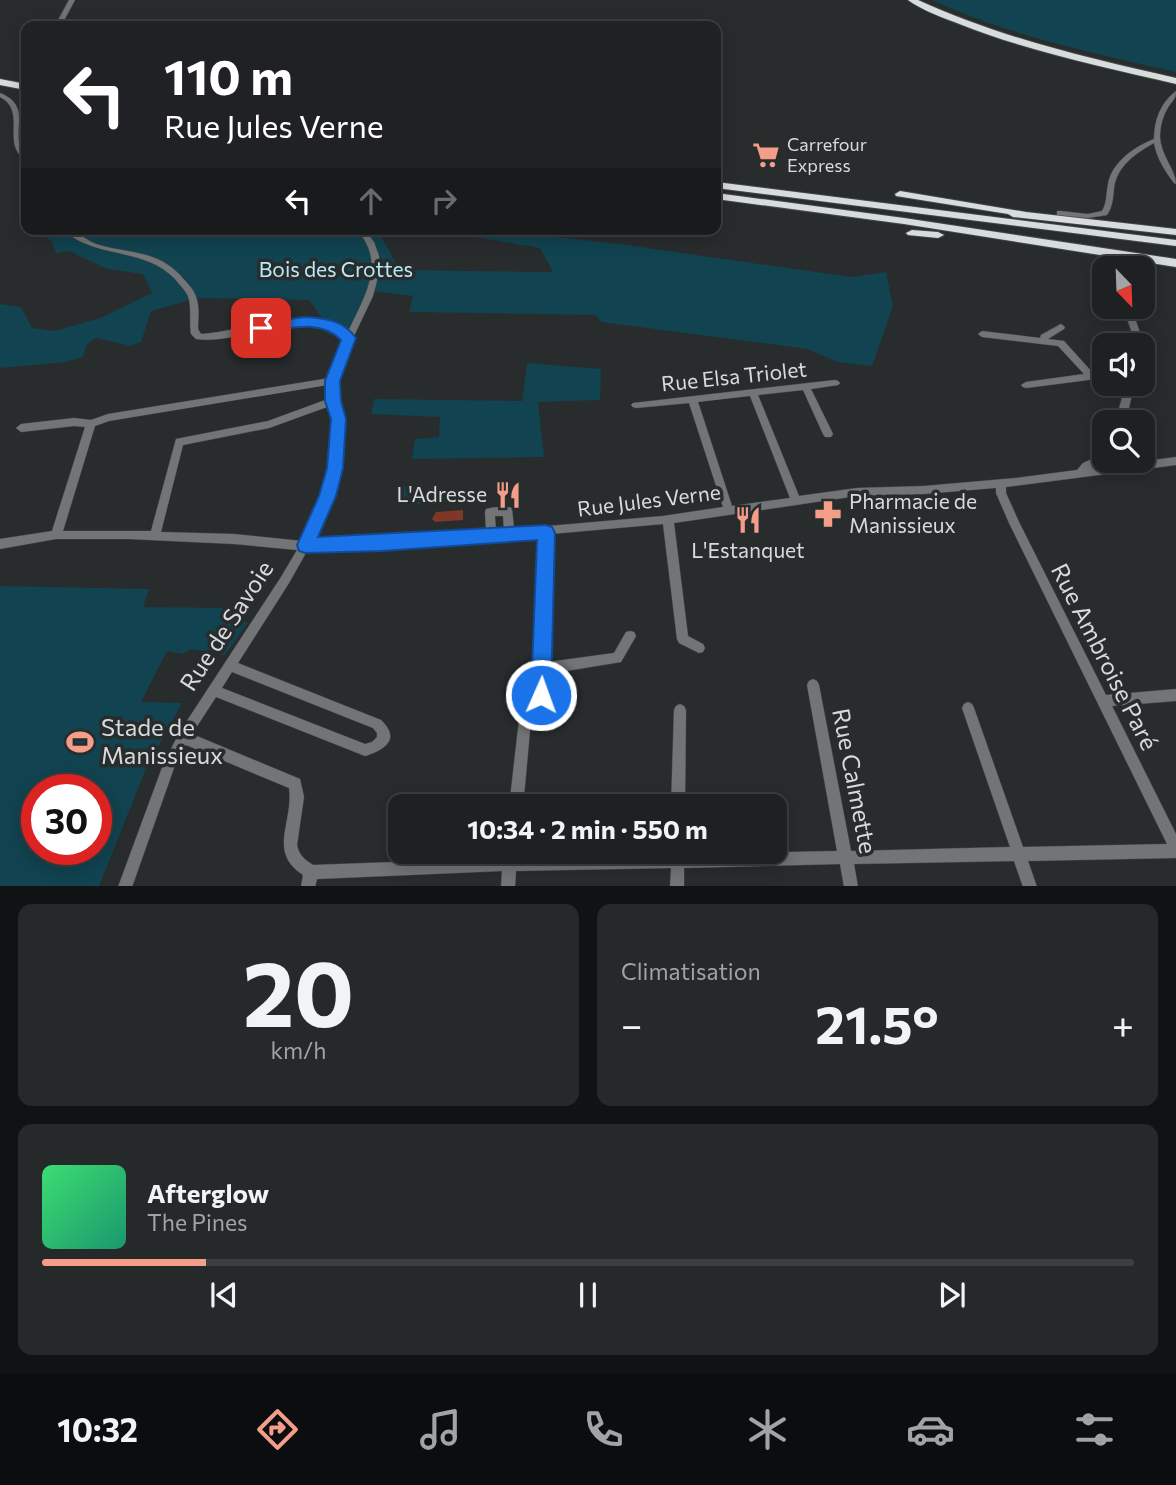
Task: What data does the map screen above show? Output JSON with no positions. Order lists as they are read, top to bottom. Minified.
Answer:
{"streets":{"street":["Rue Elsa Triolet","Rue Jules Verne","Rue de Savoie","Rue Ambroise Paré","Rue Calmette"]},"crossings":[["Rue Jules Verne","Rue de Savoie"],["Rue Jules Verne","Rue Ambroise Paré"]],"parks":["Bois des Crottes"],"places":{"supermarket":["Carrefour Express"],"restaurant":["L'Adresse","L'Estanquet"],"pharmacy":["Pharmacie de Manissieux"],"sports":["Stade de Manissieux"]},"north":"bottom right","page":{"turn":["110 m","Rue Jules Verne"],"limit":"30","trip":"10:34 · 2 min · 550 m","tile":[["20","km/h"],"Climatisation"],"heat":["−","21.5°","+"],"song":["Afterglow","The Pines"],"tabs":"10:32"}}
